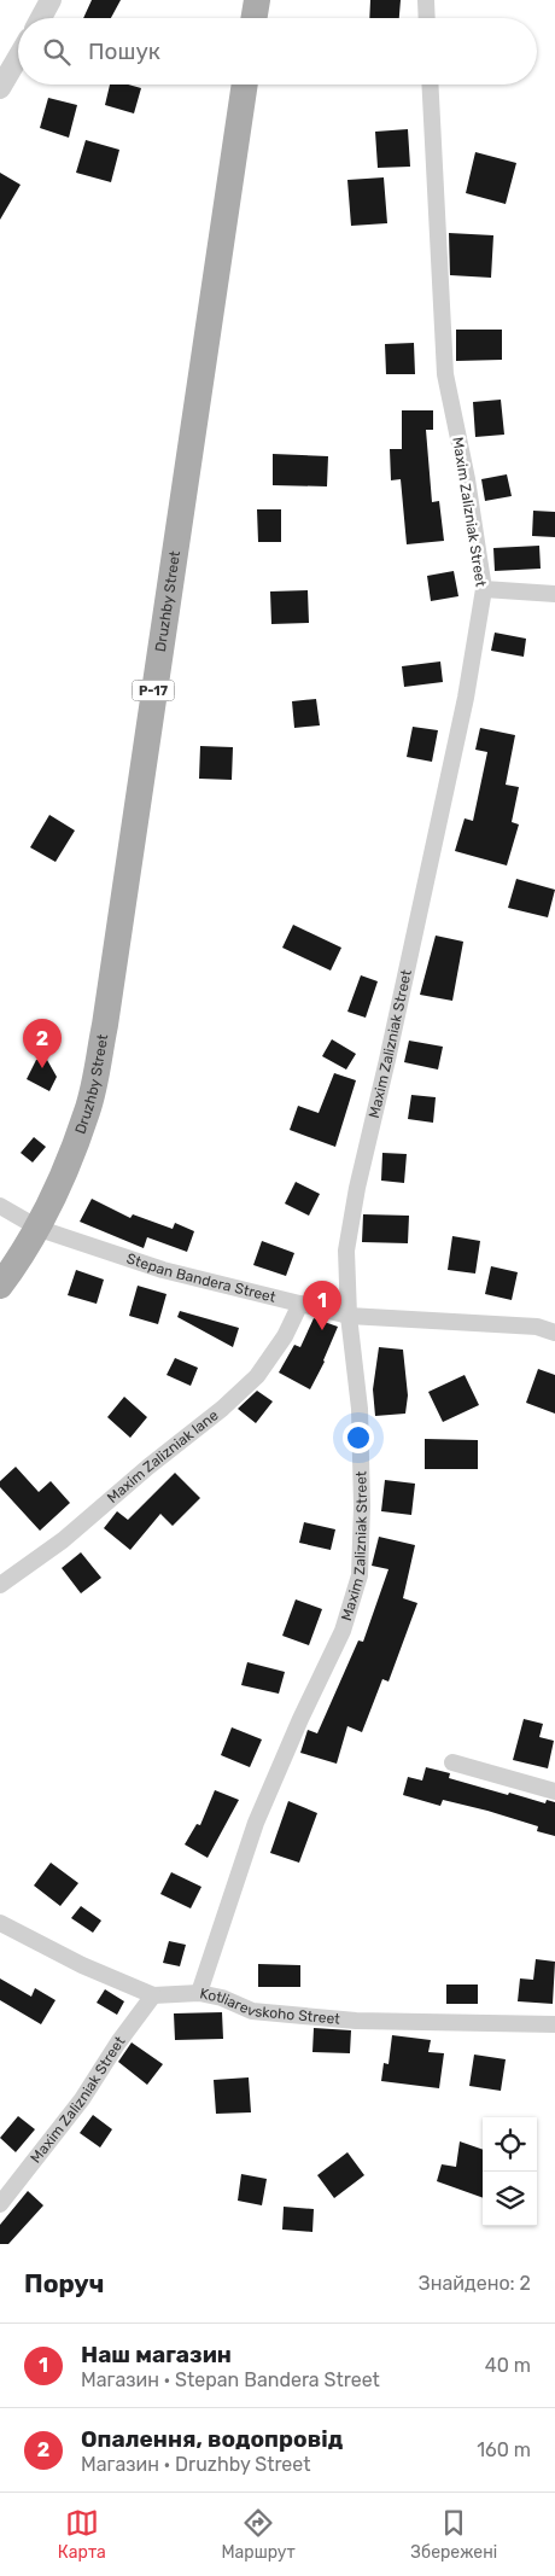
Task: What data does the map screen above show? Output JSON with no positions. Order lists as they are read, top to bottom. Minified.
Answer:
{"streets":{"main road":["Druzhby Street","Р-17"],"street":["Maxim Zalizniak Street","Stepan Bandera Street","Maxim Zalizniak lane","Kotliarevskoho Street"]},"crossings":[["Maxim Zalizniak Street","Stepan Bandera Street"],["Maxim Zalizniak Street","Kotliarevskoho Street"],["Druzhby Street","Stepan Bandera Street"],["Stepan Bandera Street","Maxim Zalizniak lane"]],"page":{"search":"Пошук","pins":["2","1"],"heading":["Поруч","Знайдено: 2"],"list":[{"mark":"1","name":"Наш магазин","note":"Магазин · Stepan Bandera Street","value":"40 m"},{"mark":"2","name":"Опалення, водопровід","note":"Магазин · Druzhby Street","value":"160 m"}],"nav":["Карта","Маршрут","Збережені"]}}
